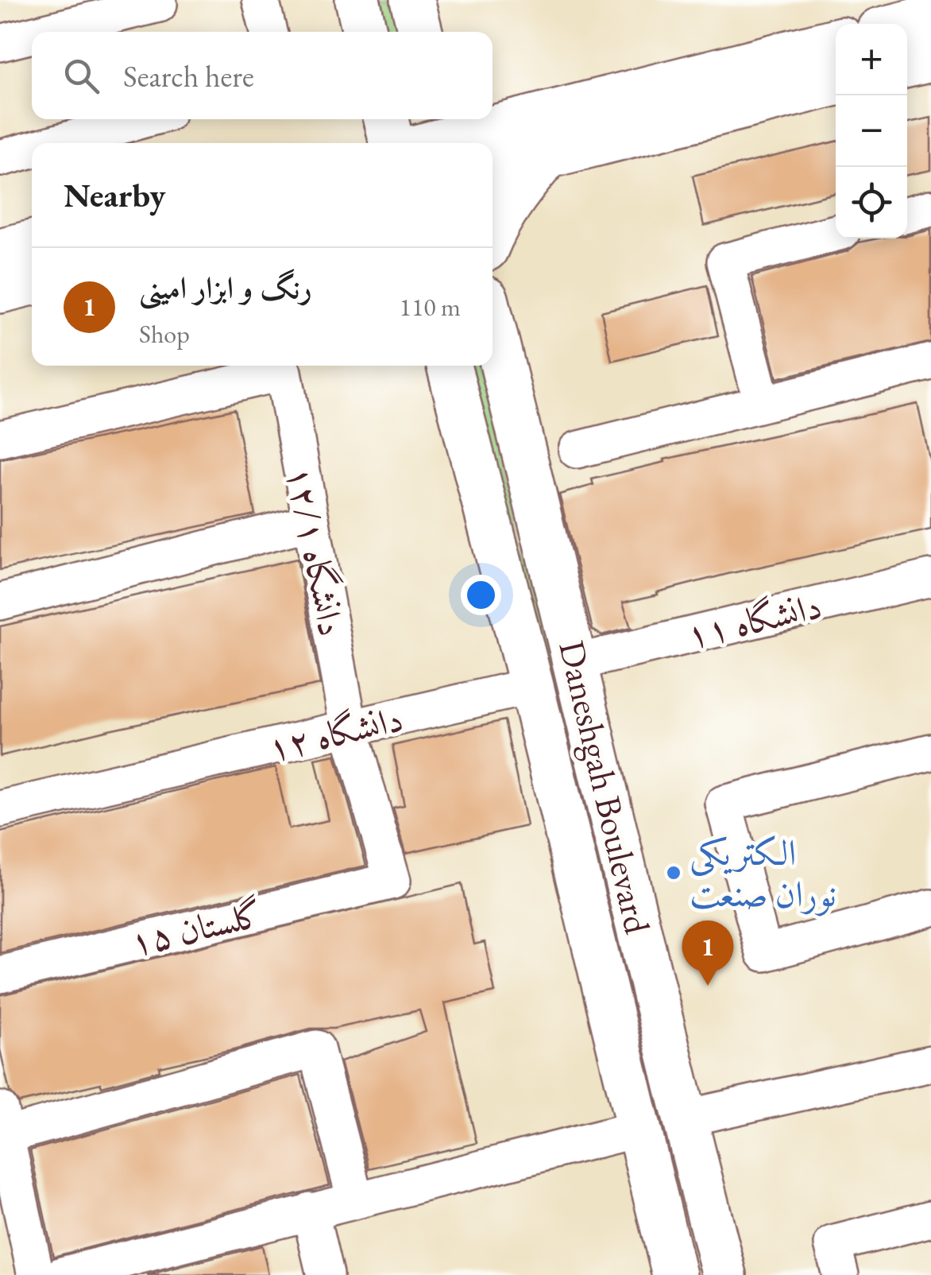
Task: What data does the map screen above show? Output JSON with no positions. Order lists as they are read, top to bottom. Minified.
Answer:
{"streets":{"main road":["Daneshgah Boulevard"],"street":["دانشگاه ۱۲/۱","دانشگاه ۱۱","دانشگاه ۱۲","گلستان ۱۵"]},"crossings":[["دانشگاه ۱۲/۱","دانشگاه ۱۲"],["دانشگاه ۱۲/۱","گلستان ۱۵"],["دانشگاه ۱۱","Daneshgah Boulevard"],["دانشگاه ۱۲","Daneshgah Boulevard"]],"places":["الکتریکی نوران صنعت"],"page":{"map_buttons":["+","−"],"search":"Search here","heading":"Nearby","list":[{"mark":"1","name":"رنگ و ابزار امینی","note":"Shop","value":"110 m"}],"pins":"1"}}
